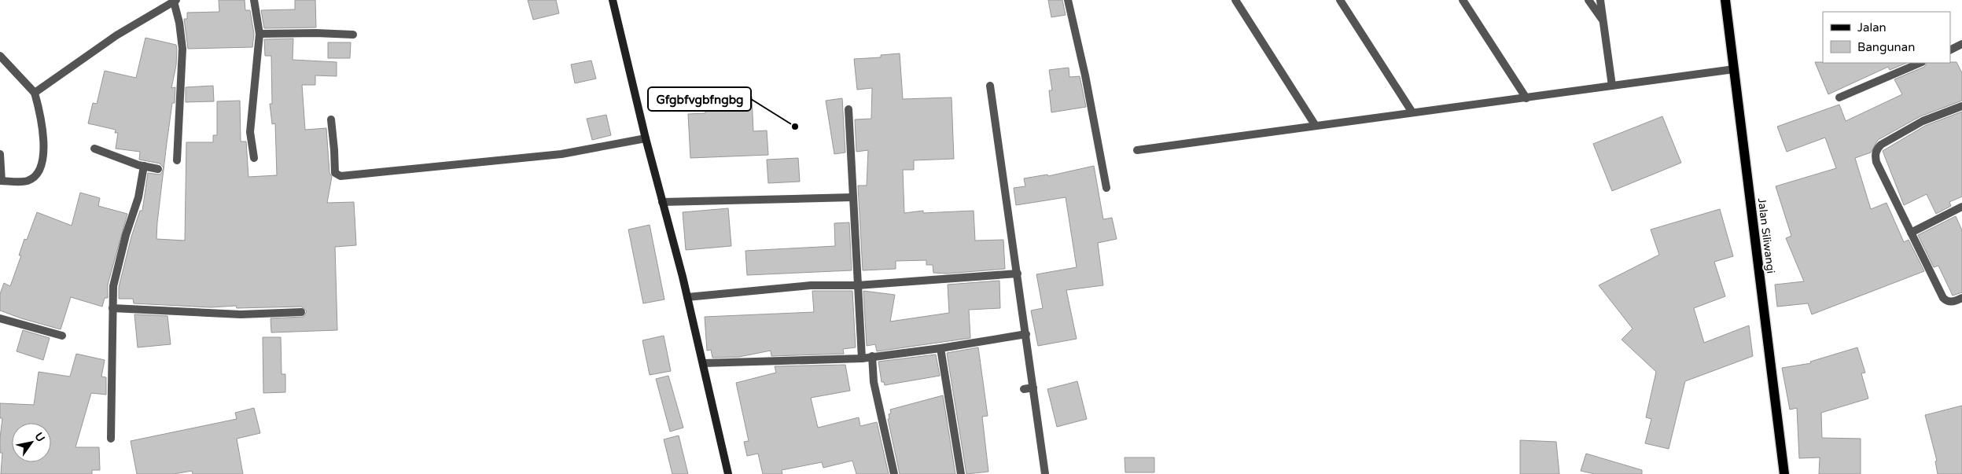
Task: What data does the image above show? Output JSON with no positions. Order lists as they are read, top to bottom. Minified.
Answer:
{"streets":{"main road":["Jalan Siliwangi"]},"places":["Gfgbfvgbfngbg"],"legend":["Jalan","Bangunan"],"north":"top right"}
